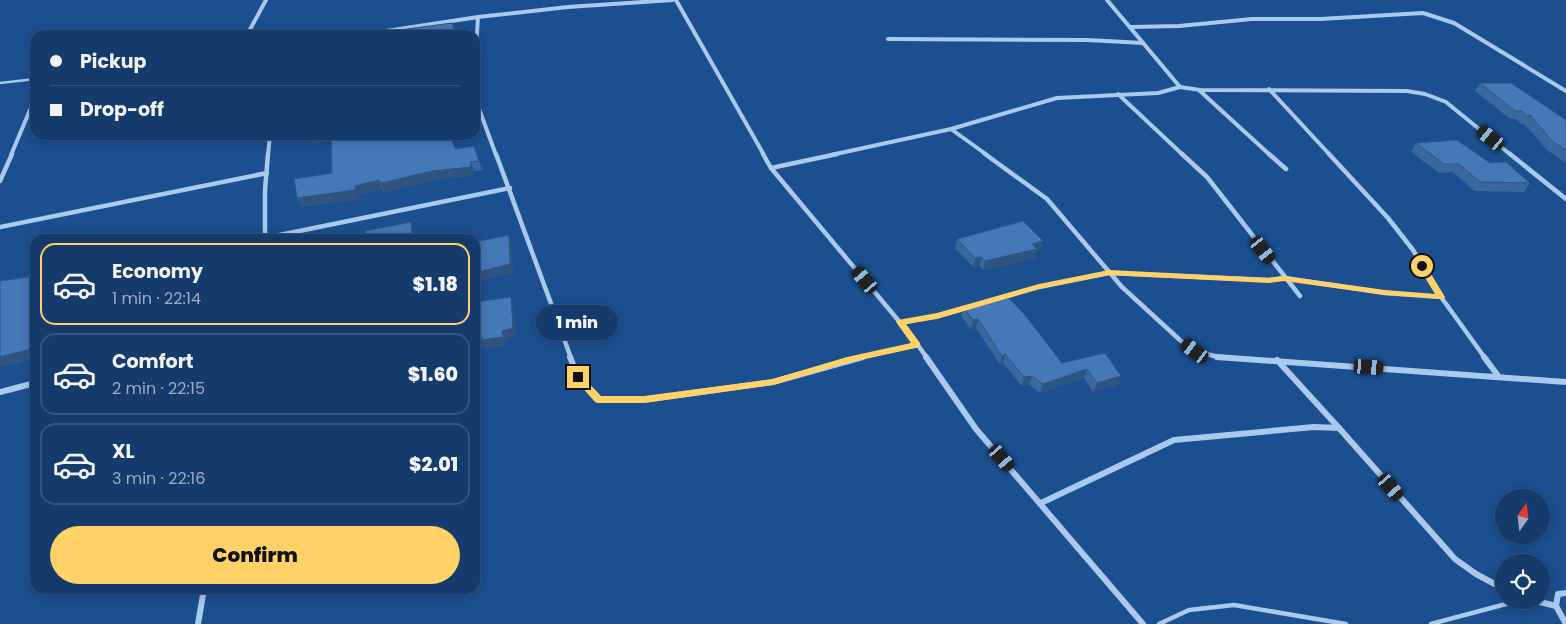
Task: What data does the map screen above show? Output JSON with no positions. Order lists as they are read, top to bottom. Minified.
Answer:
{"north":"top","page":{"banner":["Pickup","Drop-off"],"list":[{"name":"Economy","note":"1 min · 22:14","value":"$1.18"},{"name":"Comfort","note":"2 min · 22:15","value":"$1.60"},{"name":"XL","note":"3 min · 22:16","value":"$2.01"}],"bubble":"1 min","buttons":"Confirm"}}
